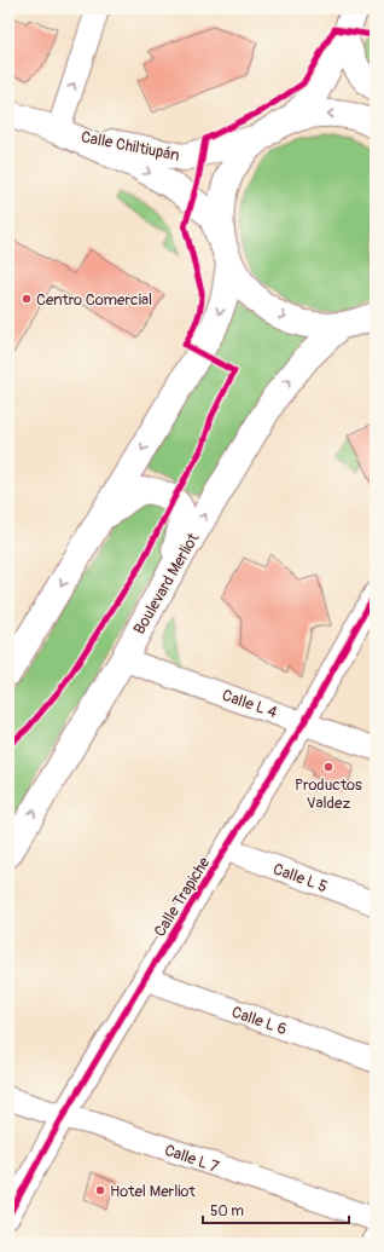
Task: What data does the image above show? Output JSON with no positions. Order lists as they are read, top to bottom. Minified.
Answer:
{"streets":{"main road":["Calle Chiltiupán","Boulevard Merliot"],"street":["Calle L 4","Calle L 5","Calle Trapiche","Calle L 6","Calle L 7"]},"crossings":[["Boulevard Merliot","Calle L 4"],["Calle L 4","Calle Trapiche"],["Calle L 5","Calle Trapiche"],["Calle Trapiche","Calle L 6"],["Calle Trapiche","Calle L 7"]],"one_way":["Calle Chiltiupán"],"places":["Centro Comercial","Productos Valdez","Hotel Merliot"],"scale_bar":"50 m"}
